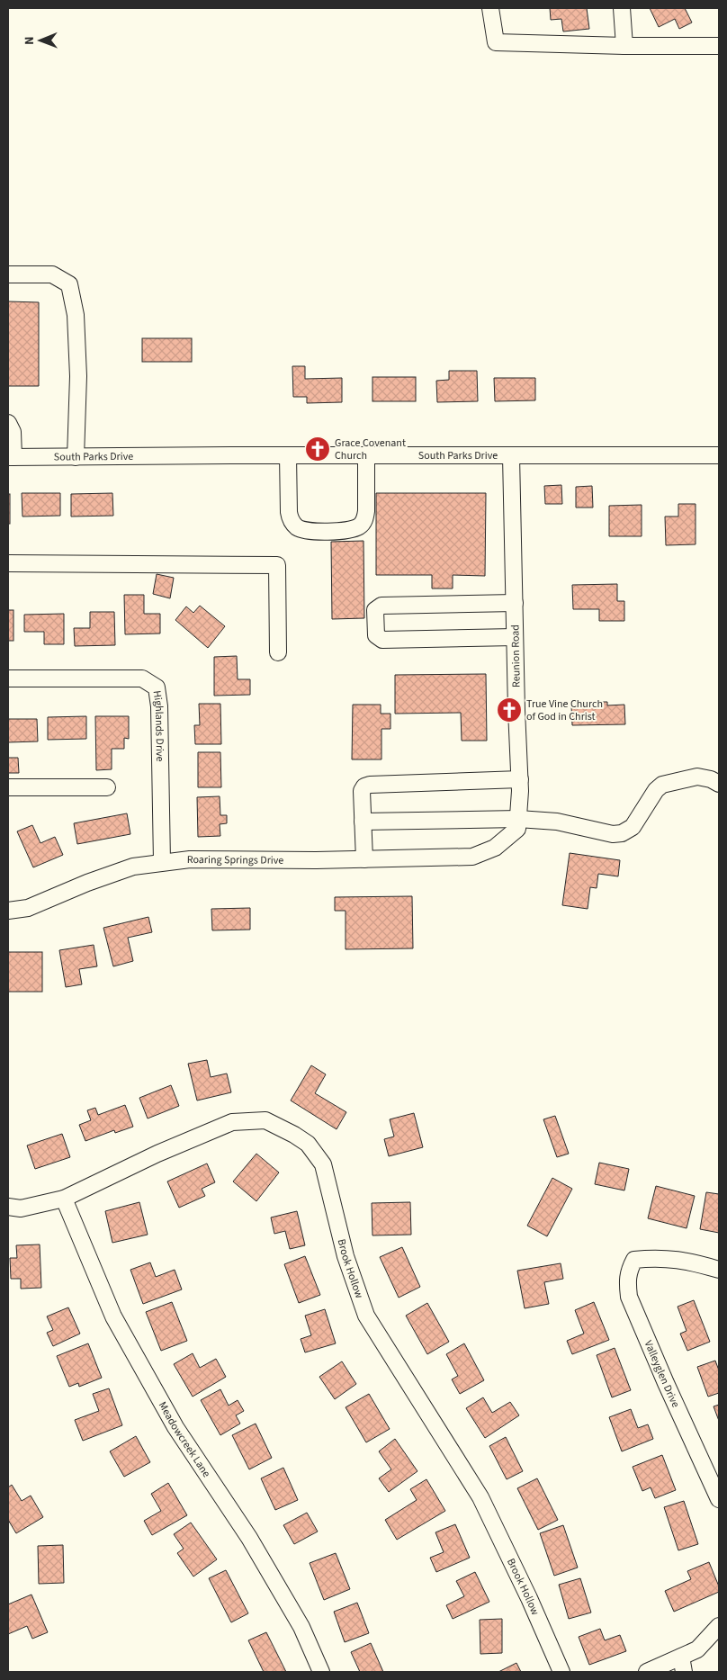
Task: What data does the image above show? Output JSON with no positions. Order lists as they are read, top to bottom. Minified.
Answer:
{"streets":{"street":["South Parks Drive","Reunion Road","Highlands Drive","Roaring Springs Drive","Brook Hollow","Valleyglen Drive","Meadowcreek Lane"]},"crossings":[["South Parks Drive","Reunion Road"],["Reunion Road","Roaring Springs Drive"],["Highlands Drive","Roaring Springs Drive"],["Brook Hollow","Meadowcreek Lane"]],"places":{"church":["Grace Covenant Church","True Vine Church of God in Christ"]},"north":"left"}
